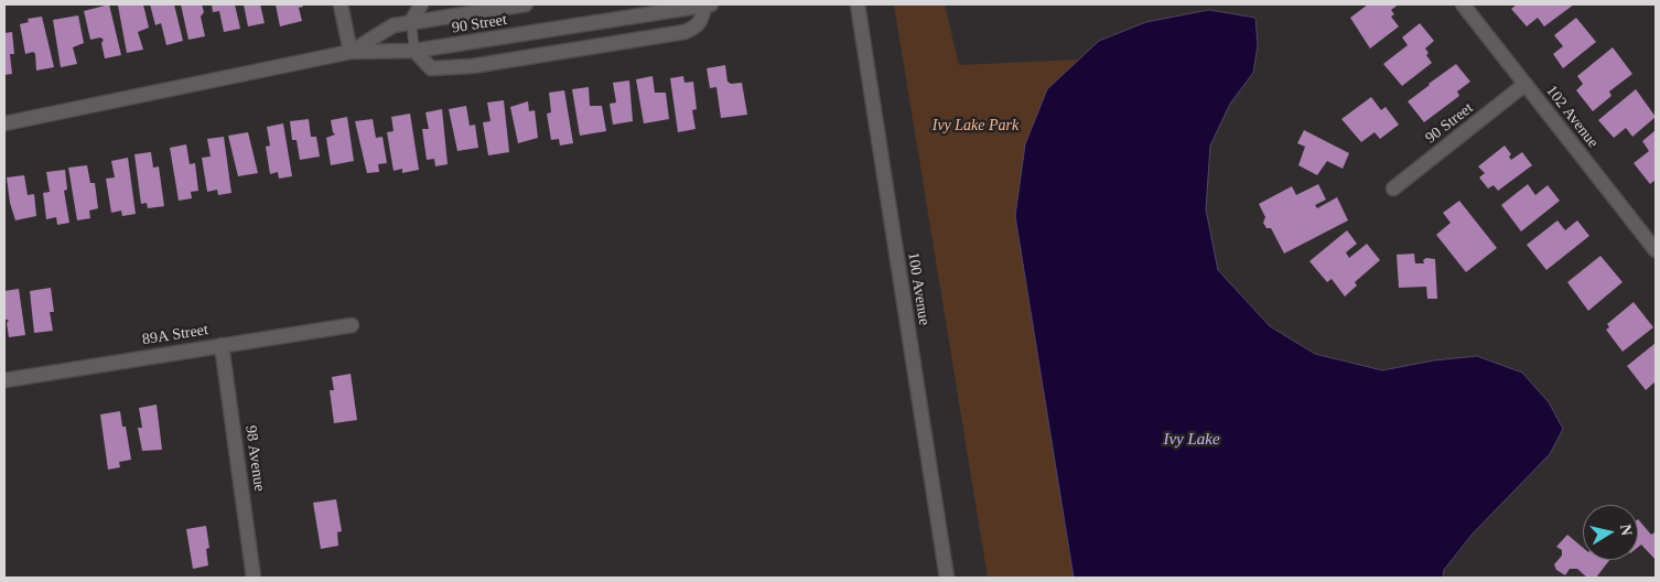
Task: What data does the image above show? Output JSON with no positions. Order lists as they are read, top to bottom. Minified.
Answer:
{"streets":{"street":["90 Street","102 Avenue","100 Avenue","89A Street","98 Avenue"]},"crossings":[["90 Street","102 Avenue"],["89A Street","98 Avenue"]],"water":["Ivy Lake"],"parks":["Ivy Lake Park"],"north":"right"}
